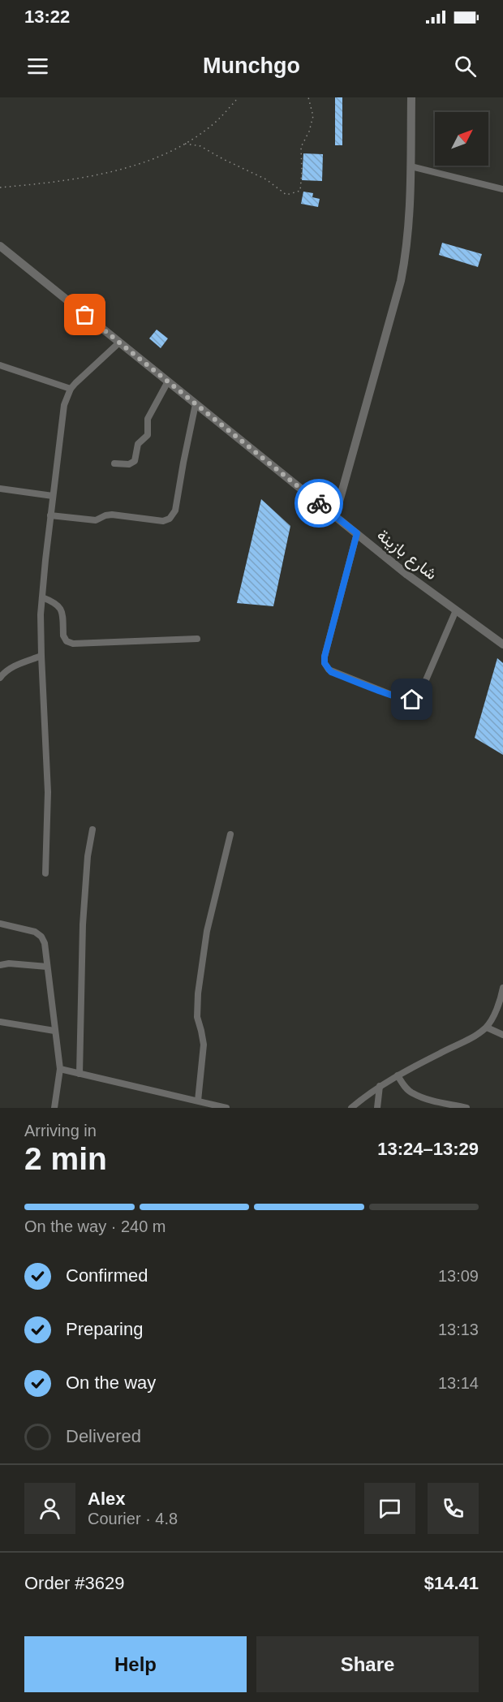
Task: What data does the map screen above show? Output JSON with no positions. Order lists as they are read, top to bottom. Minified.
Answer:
{"streets":{"street":["شارع بازينة"]},"north":"top right","page":{"status":"13:22","header":"Munchgo","heading":["2 min","Arriving in","13:24–13:29"],"panel":["Alex","Courier · 4.8","Order #3629","$14.41"],"bar":"On the way · 240 m","list":[["Confirmed","13:09"],["Preparing","13:13"],["On the way","13:14"],"Delivered"],"buttons":["Help","Share"]}}
